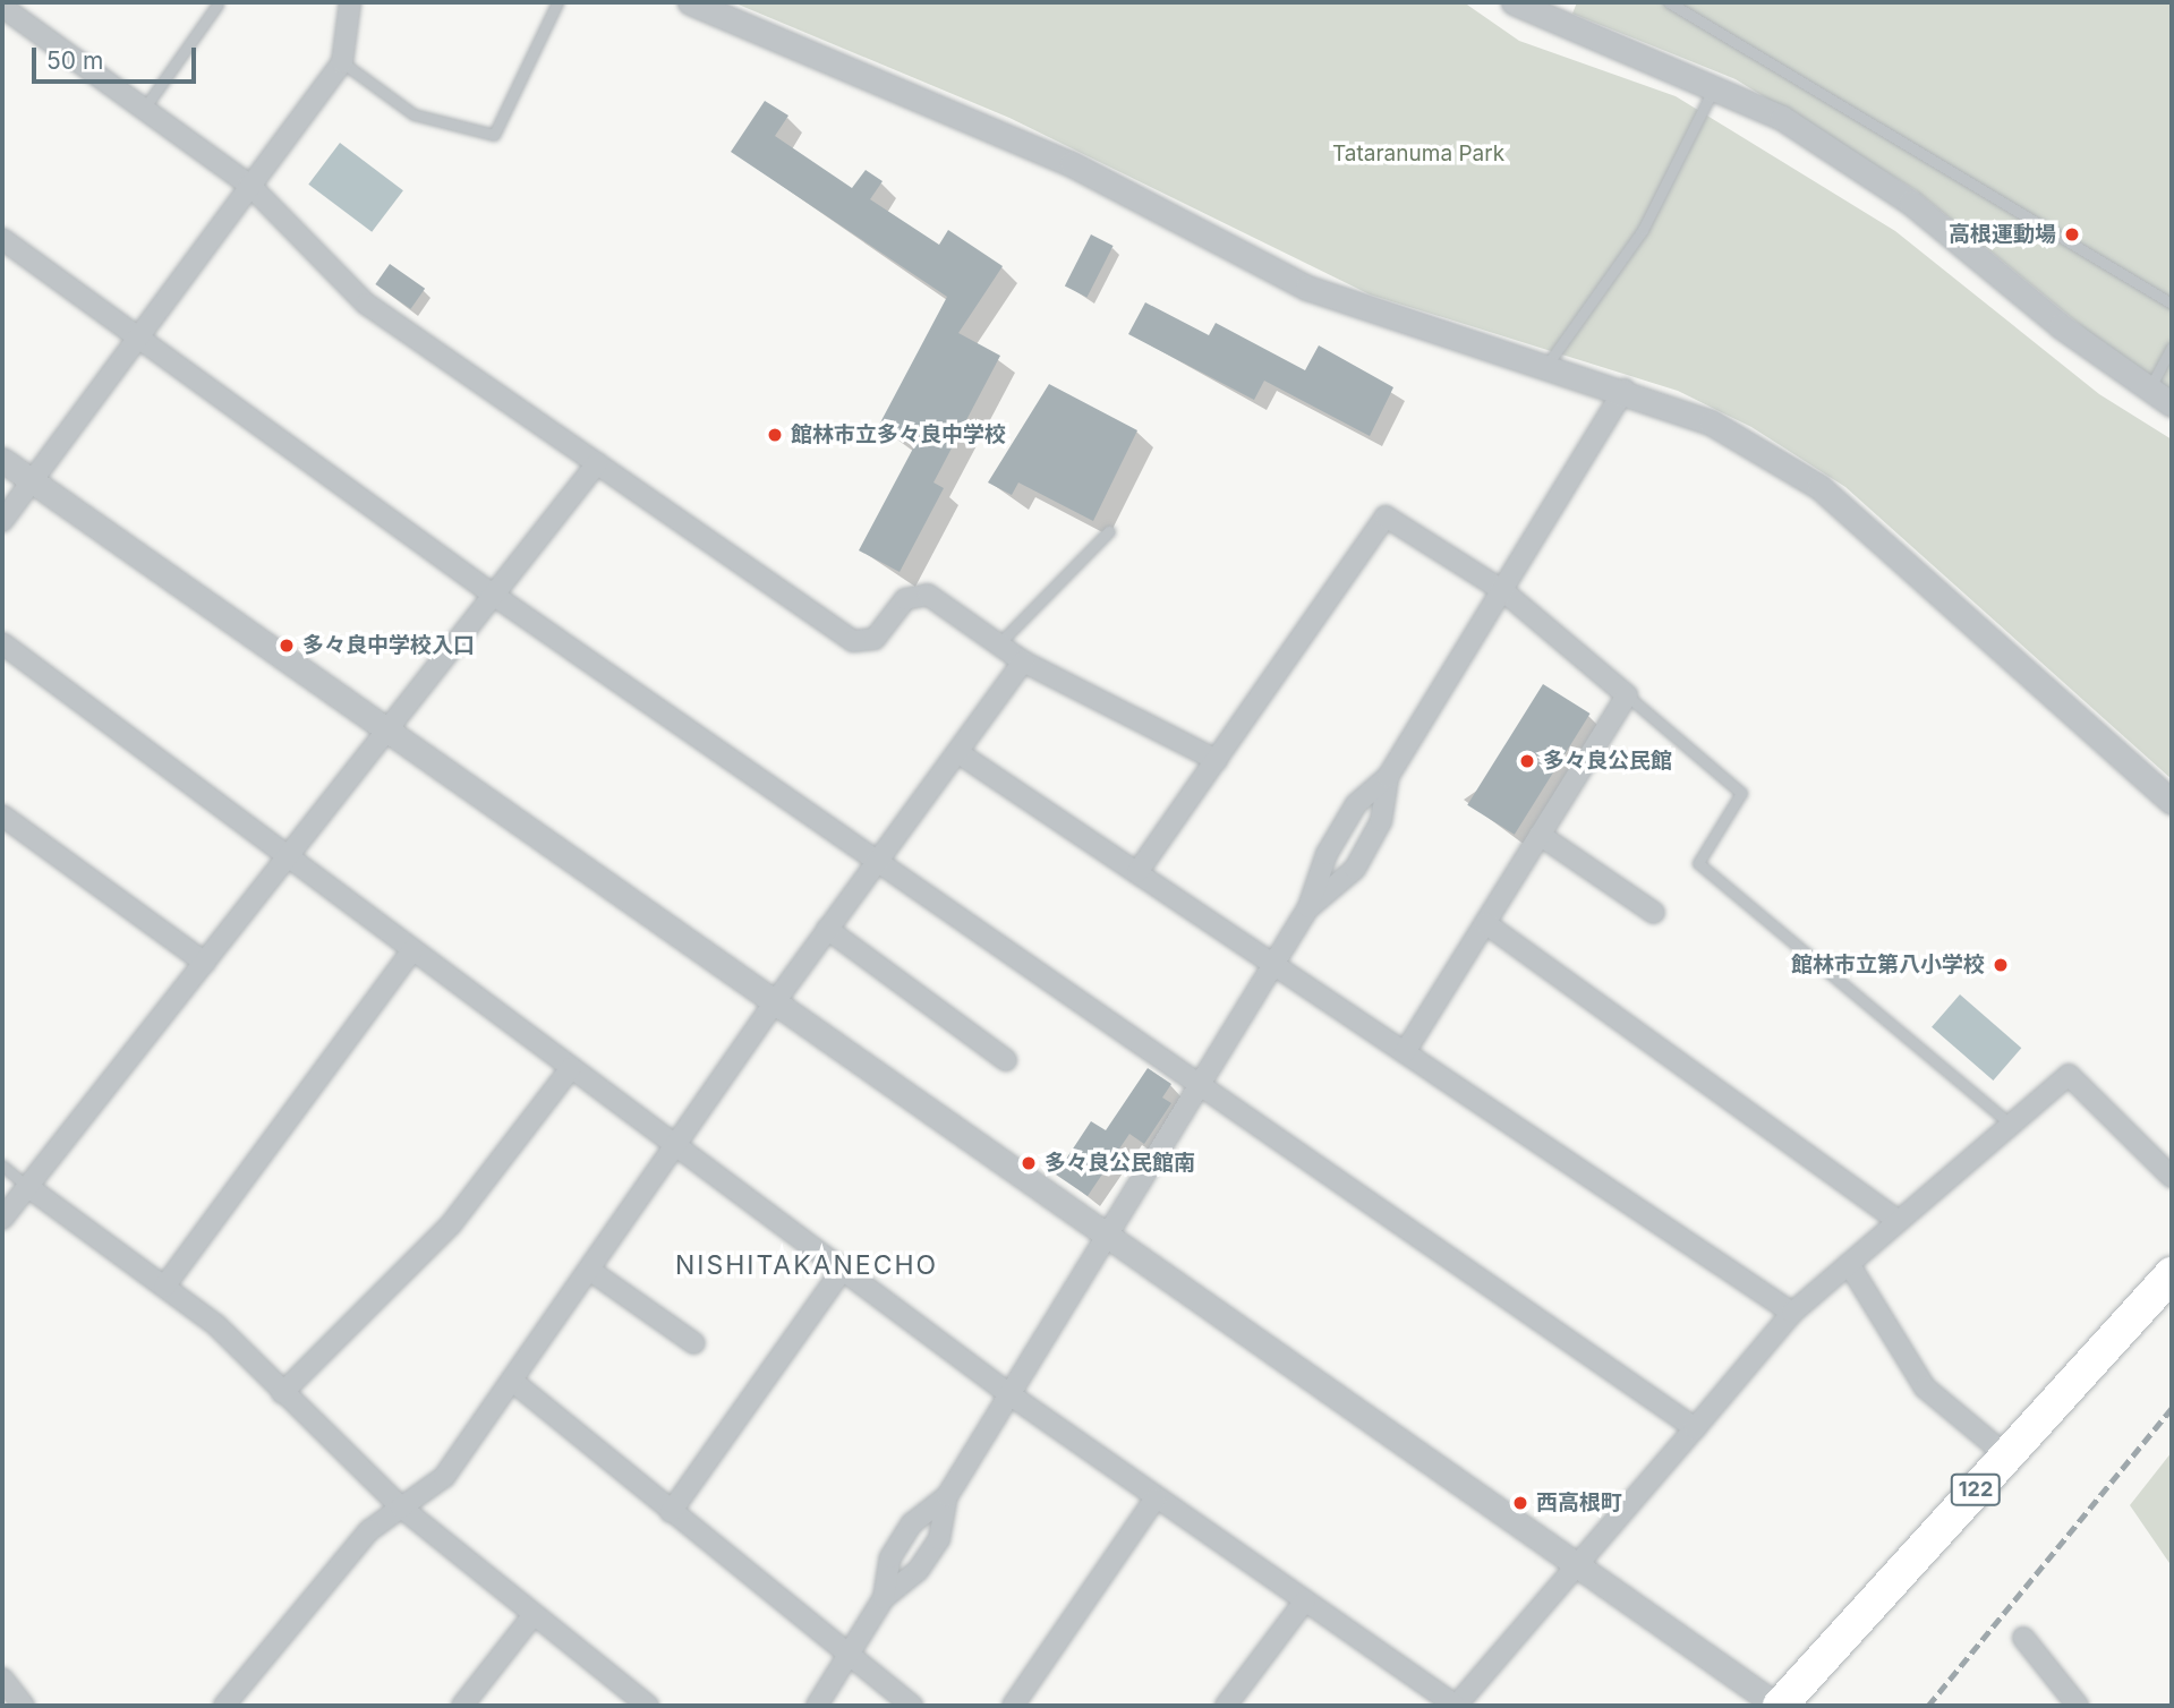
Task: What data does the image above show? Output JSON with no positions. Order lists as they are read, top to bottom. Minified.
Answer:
{"streets":{"highway":["122"]},"districts":["NISHITAKANECHO"],"parks":["Tataranuma Park"],"places":["高根運動場","館林市立多々良中学校","多々良中学校入口","多々良公民館","館林市立第八小学校","多々良公民館南","西高根町"],"scale_bar":"50 m"}
